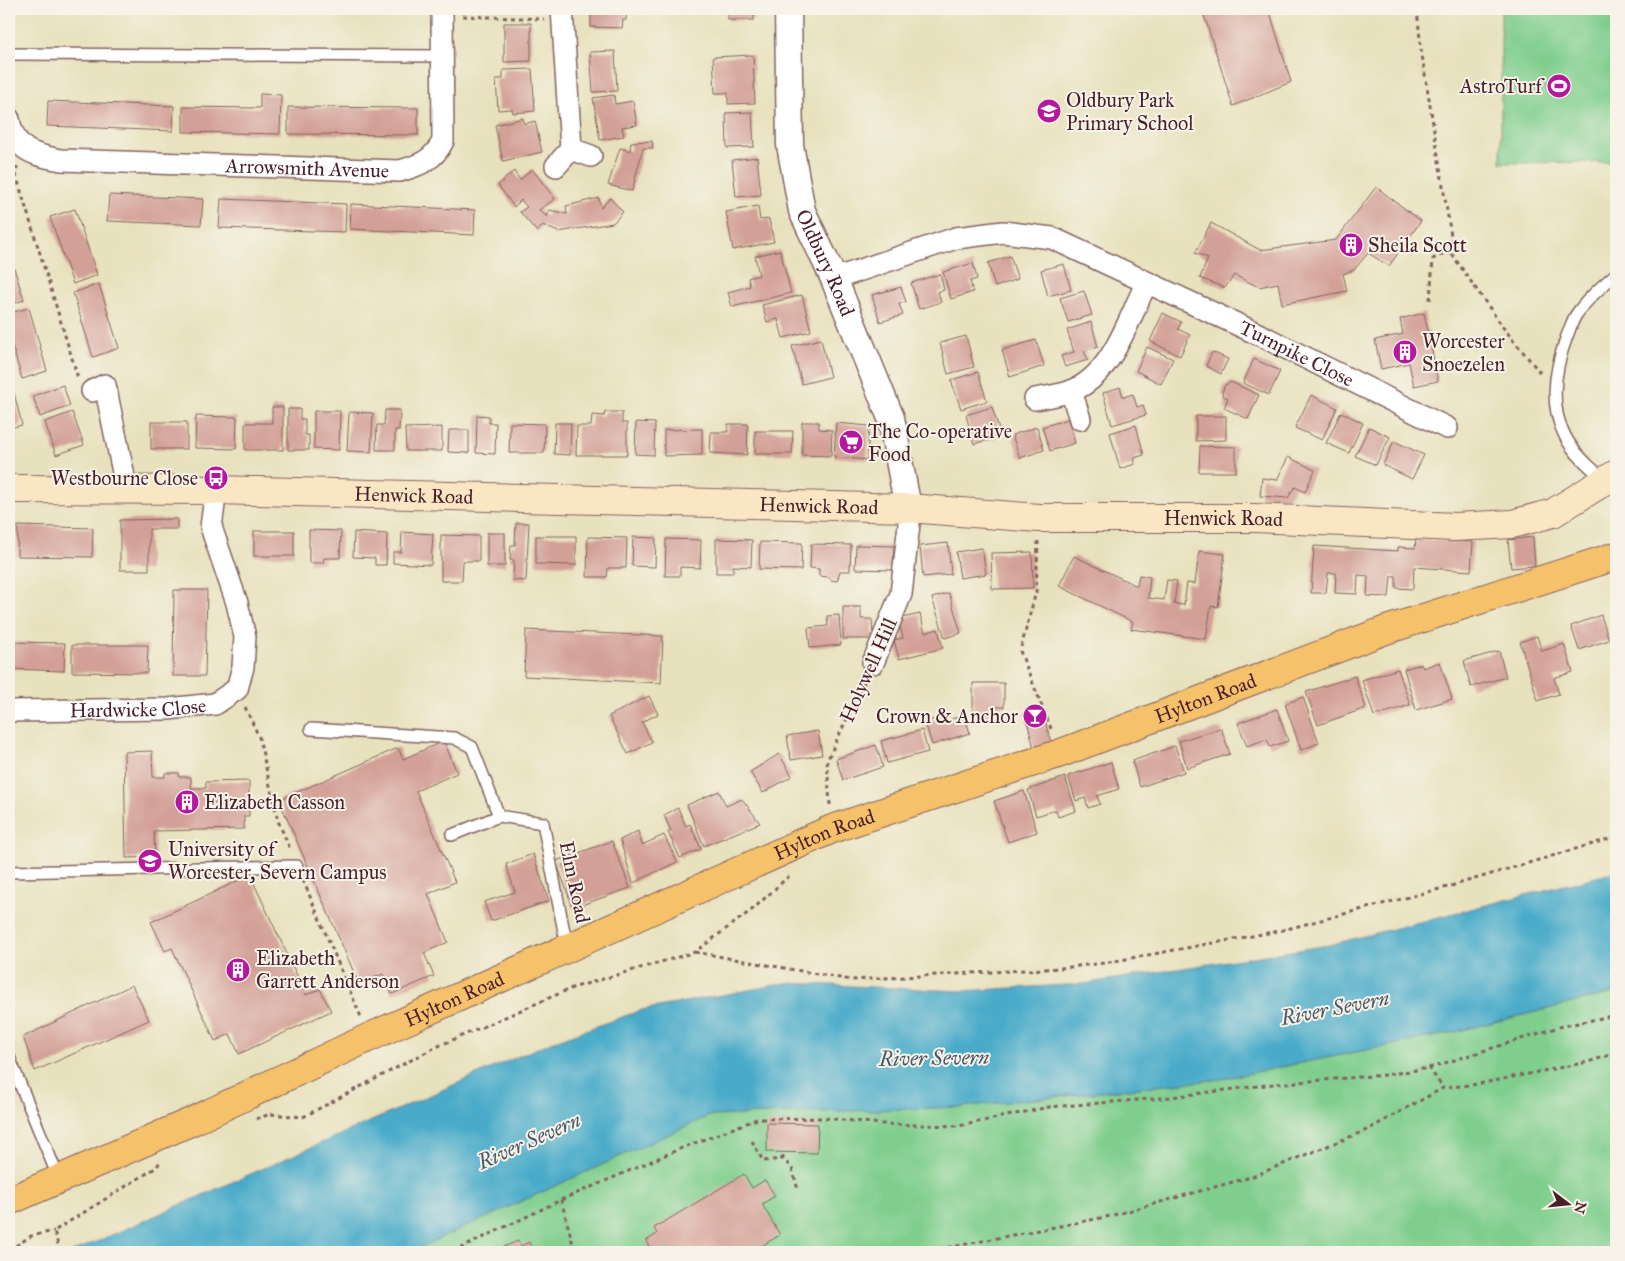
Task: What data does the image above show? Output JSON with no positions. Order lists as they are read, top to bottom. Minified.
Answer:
{"streets":{"main road":["Henwick Road","Hylton Road"],"street":["Arrowsmith Avenue","Oldbury Road","Turnpike Close","Holywell Hill","Hardwicke Close"],"lane":["Elm Road"]},"crossings":[["Oldbury Road","Turnpike Close"],["Oldbury Road","Henwick Road"],["Oldbury Road","Holywell Hill"],["Henwick Road","Holywell Hill"],["Holywell Hill","Hylton Road"],["Hylton Road","Elm Road"]],"water":["River Severn"],"places":{"sports":["AstroTurf"],"school or university":["Oldbury Park Primary School","University of Worcester, Severn Campus"],"building":["Sheila Scott","Worcester Snoezelen","Elizabeth Casson","Elizabeth Garrett Anderson"],"supermarket":["The Co-operative Food"],"bus stop":["Westbourne Close"],"bar":["Crown & Anchor"]},"north":"right"}
